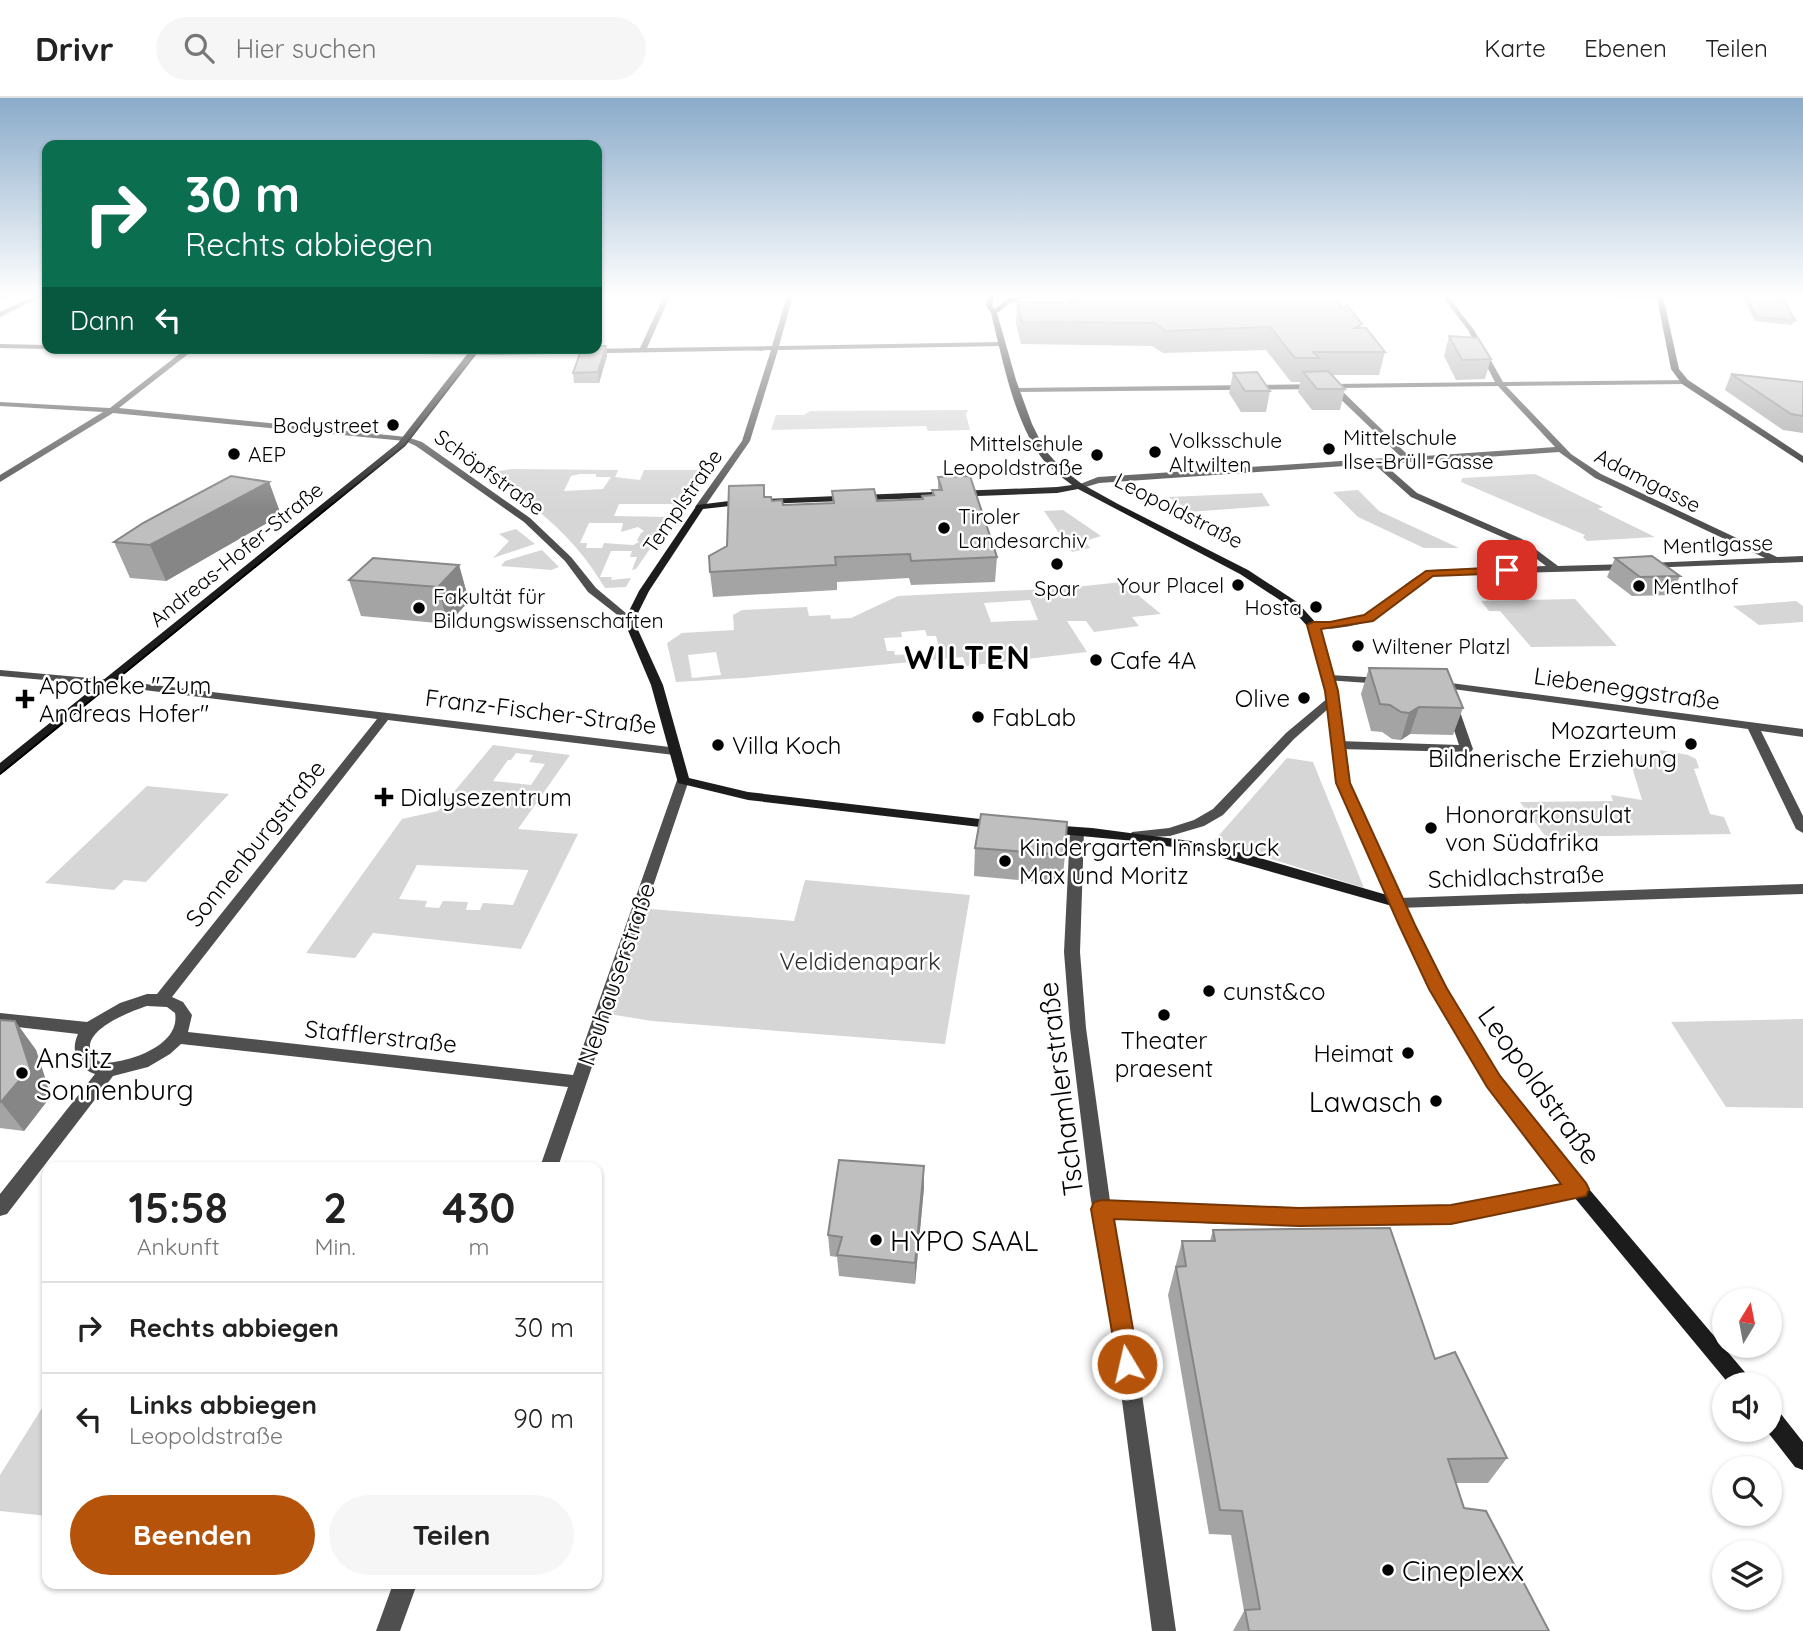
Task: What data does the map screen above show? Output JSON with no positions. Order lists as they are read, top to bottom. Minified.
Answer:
{"streets":{"street":["Schöpfstraße","Adamgasse","Templstraße","Leopoldstraße","Mentlgasse","Andreas-Hofer-Straße","Liebeneggstraße","Franz-Fischer-Straße","Sonnenburgstraße","Schidlachstraße","Neuhauserstraße","Stafflerstraße","Tschamlerstraße"]},"crossings":[["Schöpfstraße","Templstraße"],["Schöpfstraße","Andreas-Hofer-Straße"],["Adamgasse","Mentlgasse"],["Leopoldstraße","Mentlgasse"],["Leopoldstraße","Schidlachstraße"],["Andreas-Hofer-Straße","Franz-Fischer-Straße"],["Franz-Fischer-Straße","Sonnenburgstraße"],["Franz-Fischer-Straße","Neuhauserstraße"],["Neuhauserstraße","Stafflerstraße"]],"districts":["WILTEN"],"parks":["Veldidenapark"],"places":{"other":["Bodystreet","Mittelschule Ilse-Brüll-Gasse","Volksschule Altwilten","AEP","Mittelschule Leopoldstraße","Tiroler Landesarchiv","Spar","Your Placel","Mentlhof","Hosta","Fakultät für Bildungswissenschaften","Wiltener Platzl","Cafe 4A","Olive","FabLab","Mozarteum Bildnerische Erziehung","Villa Koch","Honorarkonsulat von Südafrika","Kindergarten Innsbruck Max und Moritz","cunst&co","Theater praesent","Heimat","Ansitz Sonnenburg","Lawasch","HYPO SAAL","Cineplexx"],"health":["Apotheke \"Zum Andreas Hofer\"","Dialysezentrum"]},"north":"top","page":{"header":"Drivr","search":"Hier suchen","nav":["Karte","Ebenen","Teilen"],"turn":["30 m","Rechts abbiegen"],"then":"Dann","eta":["15:58","Ankunft","2","Min.","430","m"],"list":[{"name":"Rechts abbiegen","value":"30 m"},{"name":"Links abbiegen","note":"Leopoldstraße","value":"90 m"}],"buttons":["Beenden","Teilen"]}}
